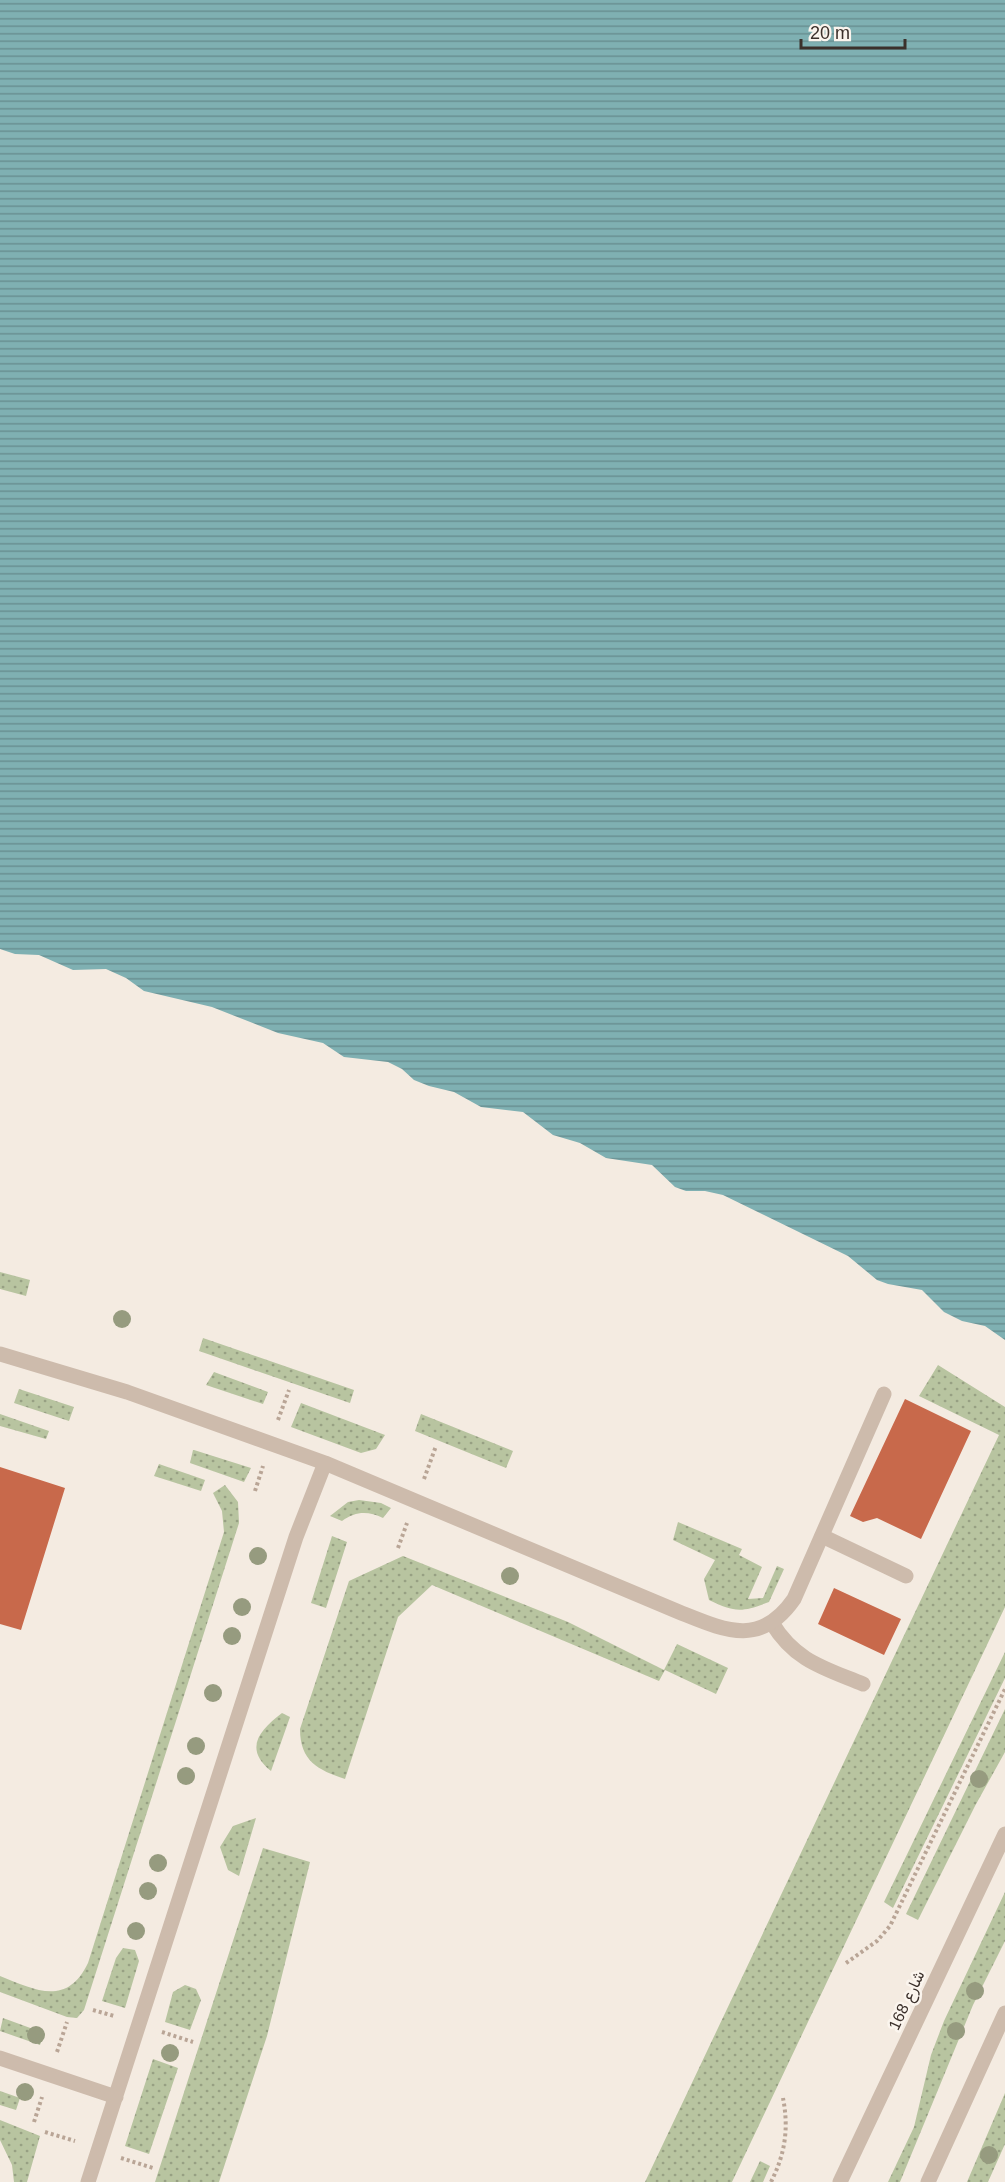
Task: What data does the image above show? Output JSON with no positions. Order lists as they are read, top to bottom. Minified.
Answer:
{"streets":{"street":["شارع 168"]},"scale_bar":"20 m"}
